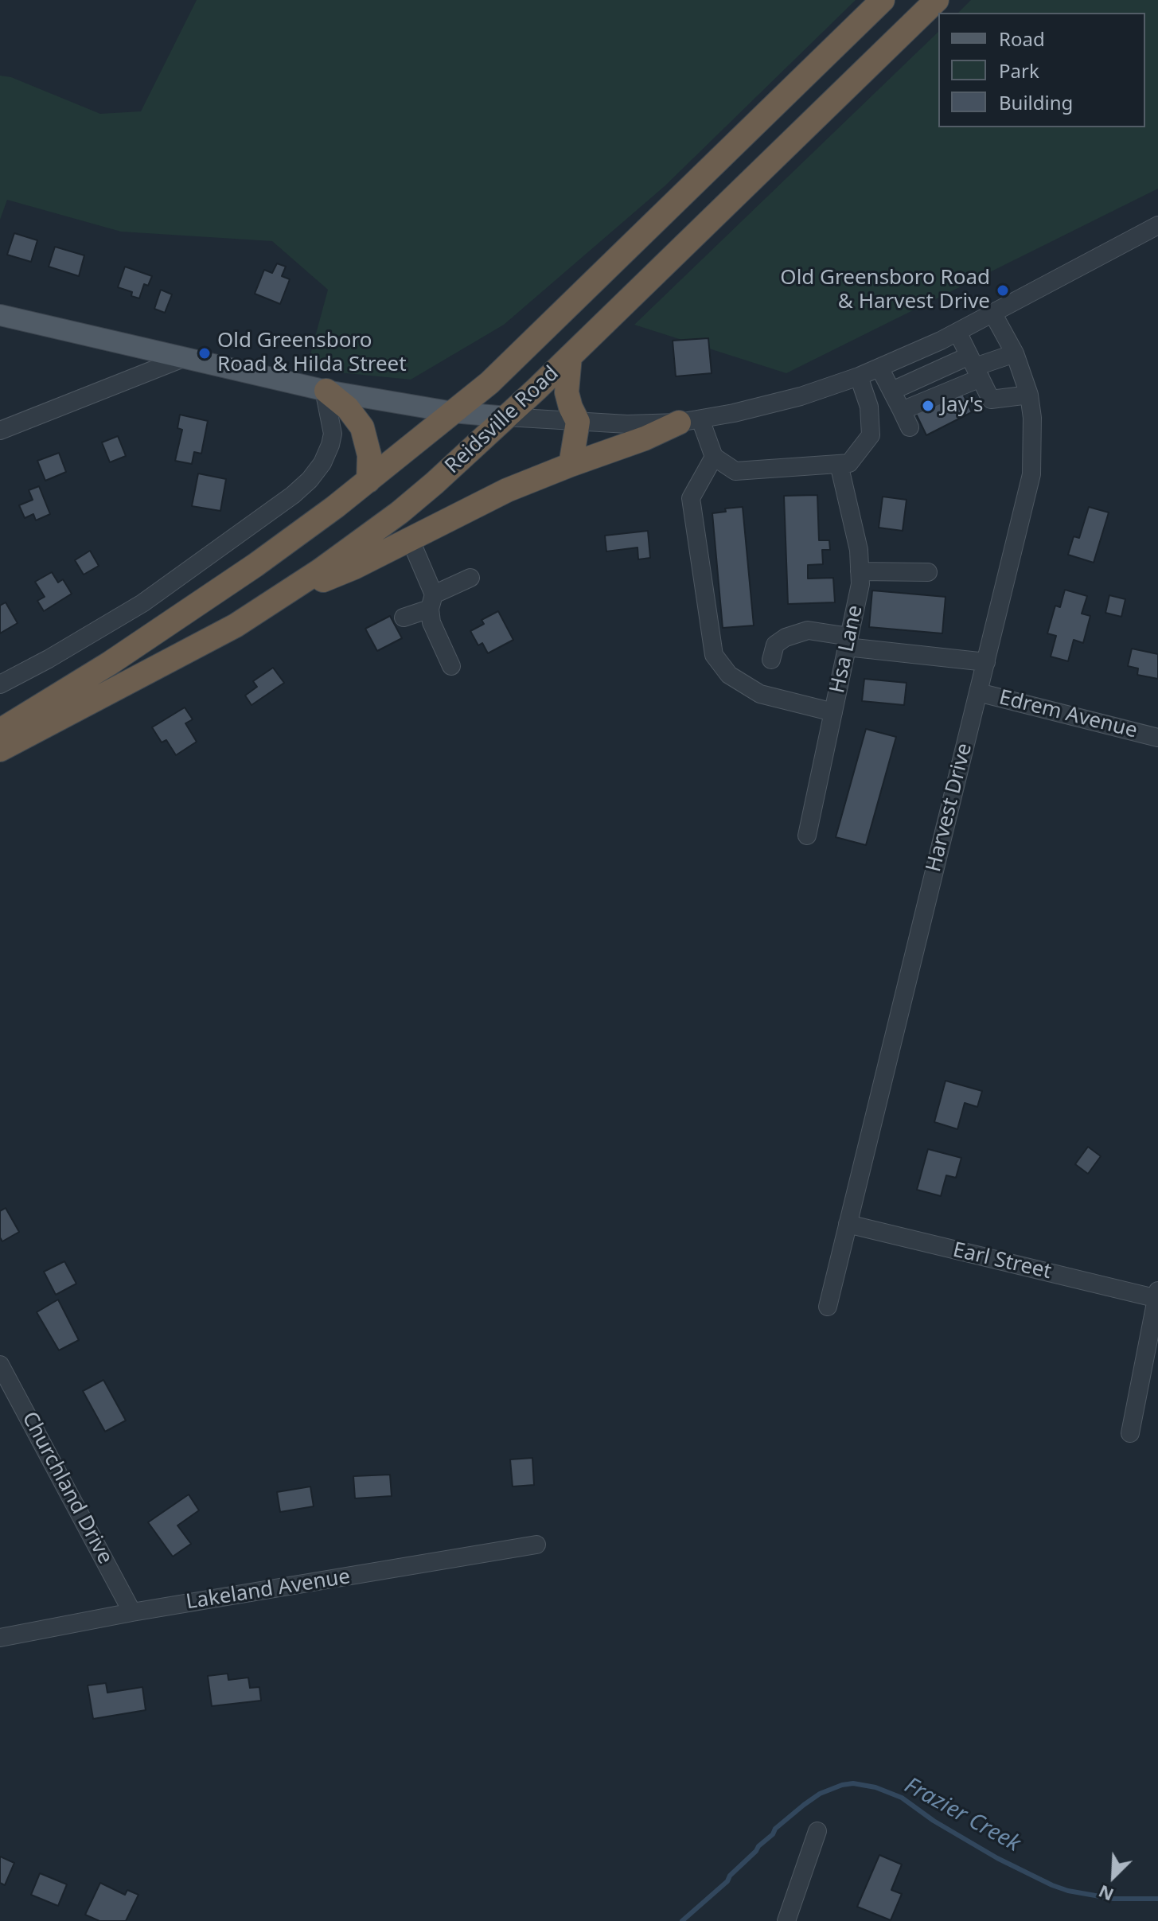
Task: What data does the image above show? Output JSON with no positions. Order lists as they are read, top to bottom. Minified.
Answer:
{"streets":{"highway":["Reidsville Road"],"street":["Hsa Lane","Edrem Avenue","Harvest Drive","Earl Street","Churchland Drive","Lakeland Avenue"]},"crossings":[["Edrem Avenue","Harvest Drive"],["Harvest Drive","Earl Street"],["Churchland Drive","Lakeland Avenue"]],"water":["Frazier Creek"],"places":["Old Greensboro Road & Harvest Drive","Old Greensboro Road & Hilda Street","Jay's"],"legend":["Road","Park","Building"],"north":"bottom left"}
